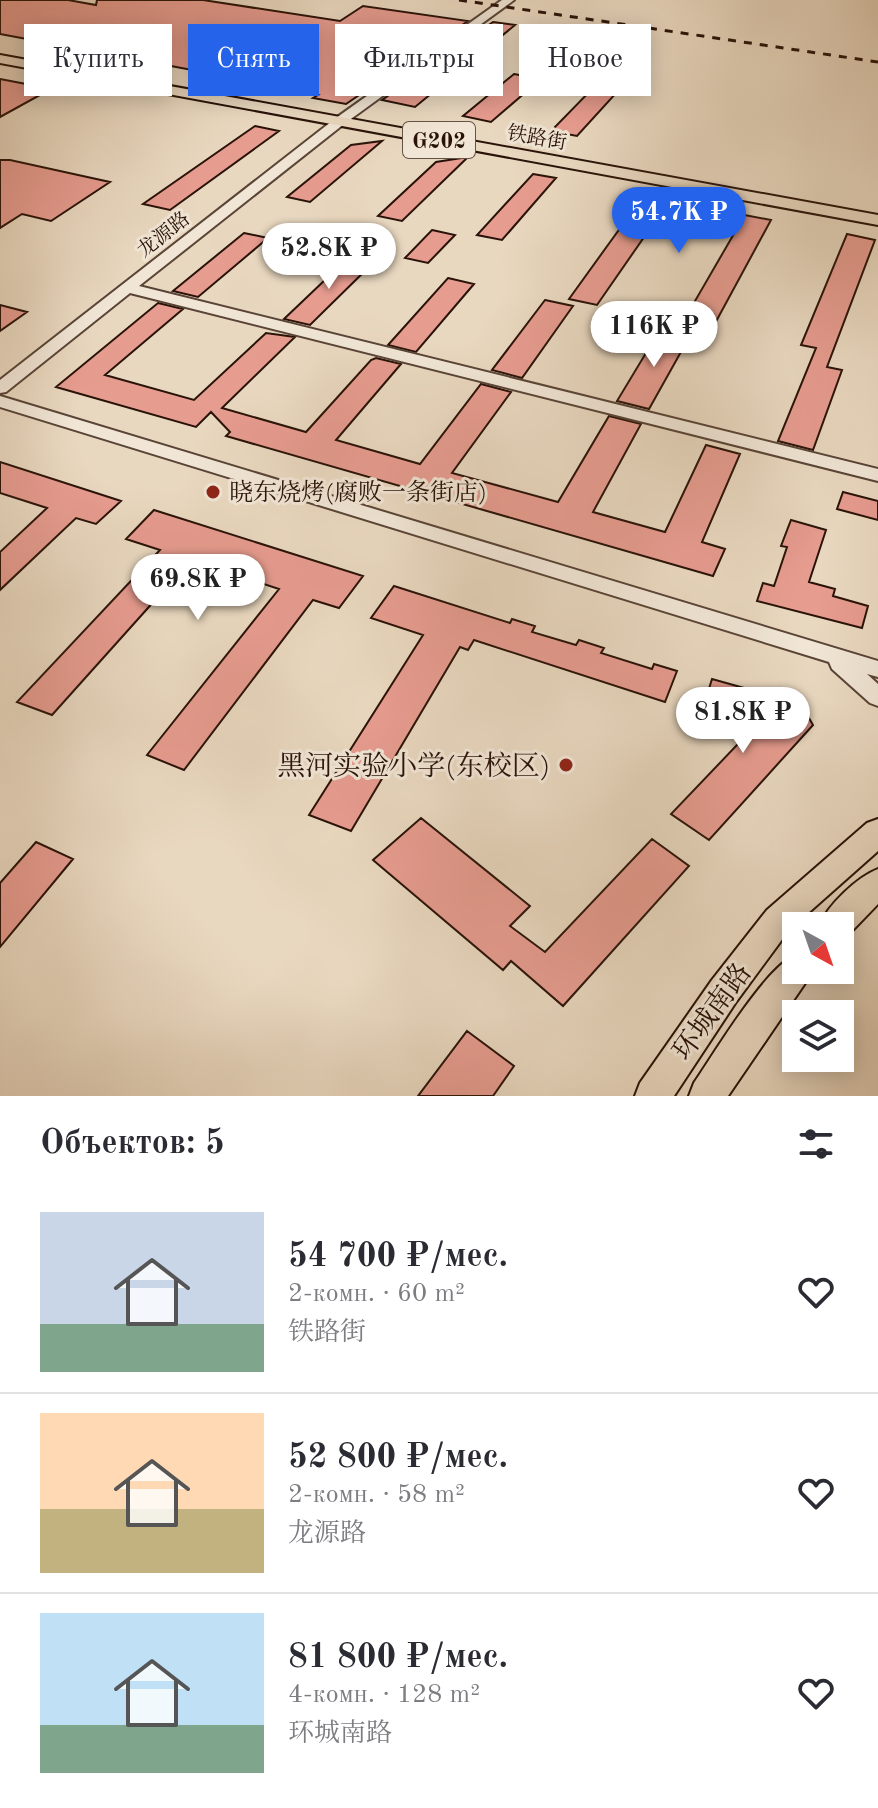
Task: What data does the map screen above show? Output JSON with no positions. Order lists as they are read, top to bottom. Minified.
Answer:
{"streets":{"main road":["铁路街","G202","环城南路"],"street":["龙源路"]},"crossings":[["铁路街","龙源路"]],"places":["晓东烧烤(腐败一条街店)","黑河实验小学(东校区)"],"north":"bottom right","page":{"chip":["Купить","Снять","Фильтры","Новое"],"price":["54.7K ₽","52.8K ₽","116K ₽","69.8K ₽","81.8K ₽"],"heading":"Объектов: 5","list":[{"name":"54 700 ₽/мес.","note":"2-комн. · 60 m² · 铁路街"},{"name":"52 800 ₽/мес.","note":"2-комн. · 58 m² · 龙源路"},{"name":"81 800 ₽/мес.","note":"4-комн. · 128 m² · 环城南路"}]}}
